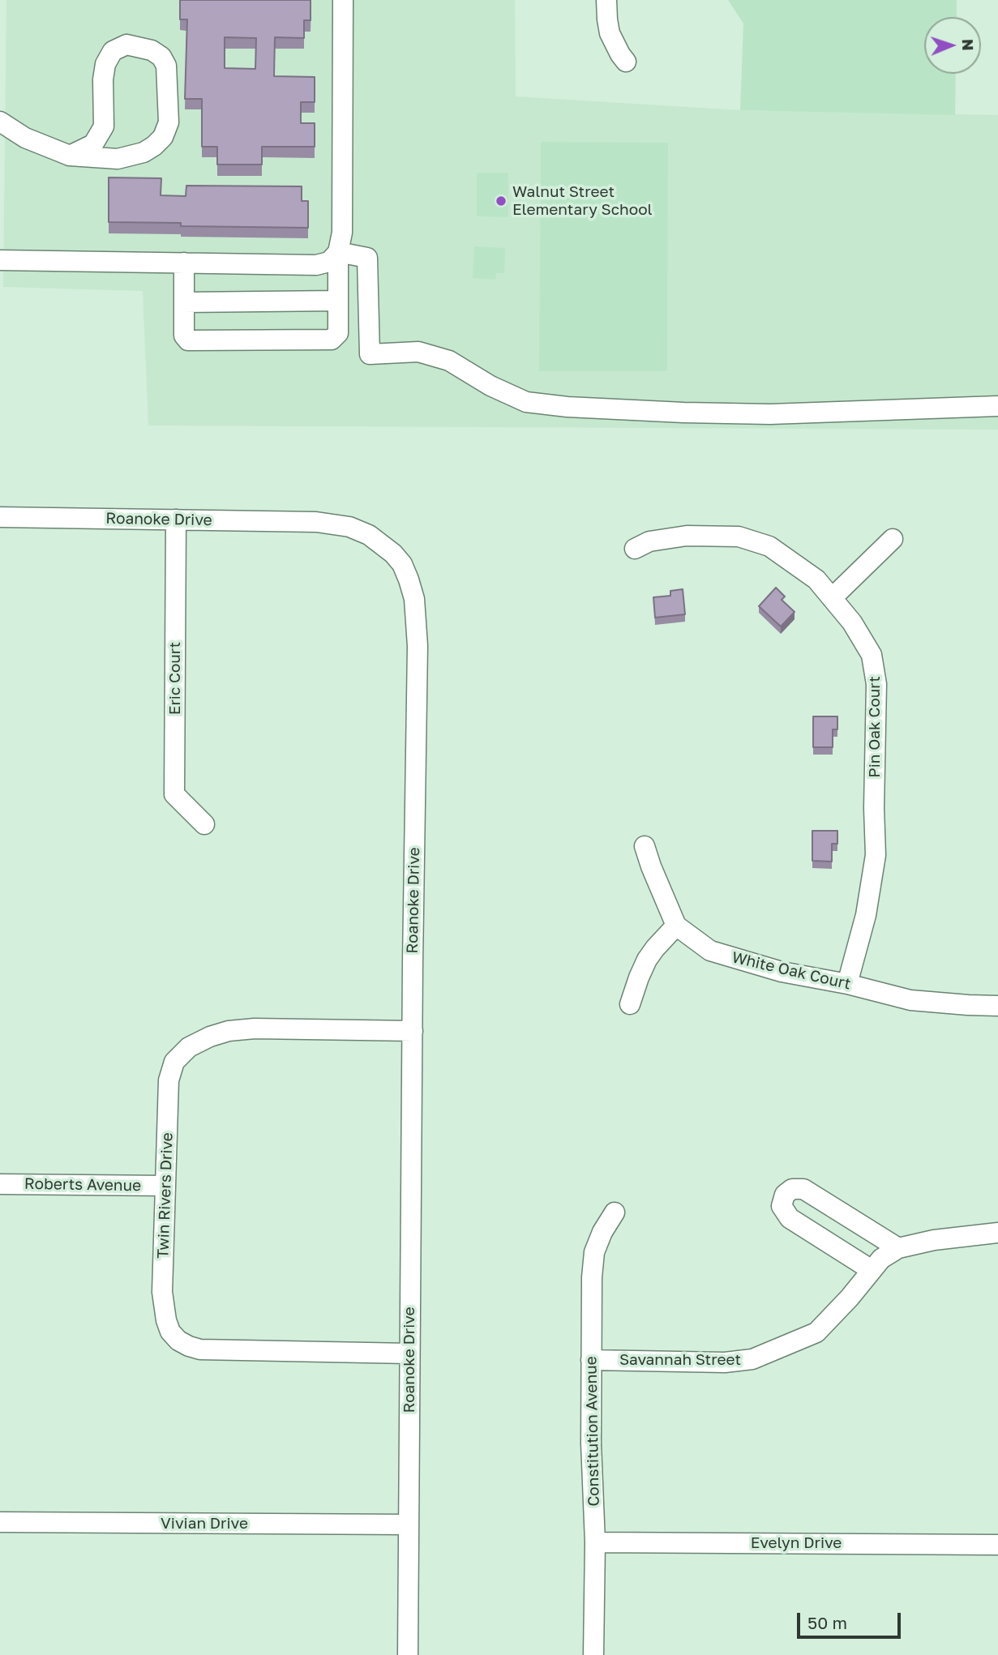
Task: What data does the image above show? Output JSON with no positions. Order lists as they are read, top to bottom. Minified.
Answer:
{"streets":{"street":["Roanoke Drive","Eric Court","Pin Oak Court","White Oak Court","Roberts Avenue","Twin Rivers Drive","Savannah Street","Constitution Avenue","Vivian Drive","Evelyn Drive"]},"crossings":[["Roanoke Drive","Eric Court"],["Roanoke Drive","Twin Rivers Drive"],["Roanoke Drive","Vivian Drive"],["Pin Oak Court","White Oak Court"],["Roberts Avenue","Twin Rivers Drive"],["Savannah Street","Constitution Avenue"],["Constitution Avenue","Evelyn Drive"]],"places":["Walnut Street Elementary School"],"scale_bar":"50 m","north":"right"}
